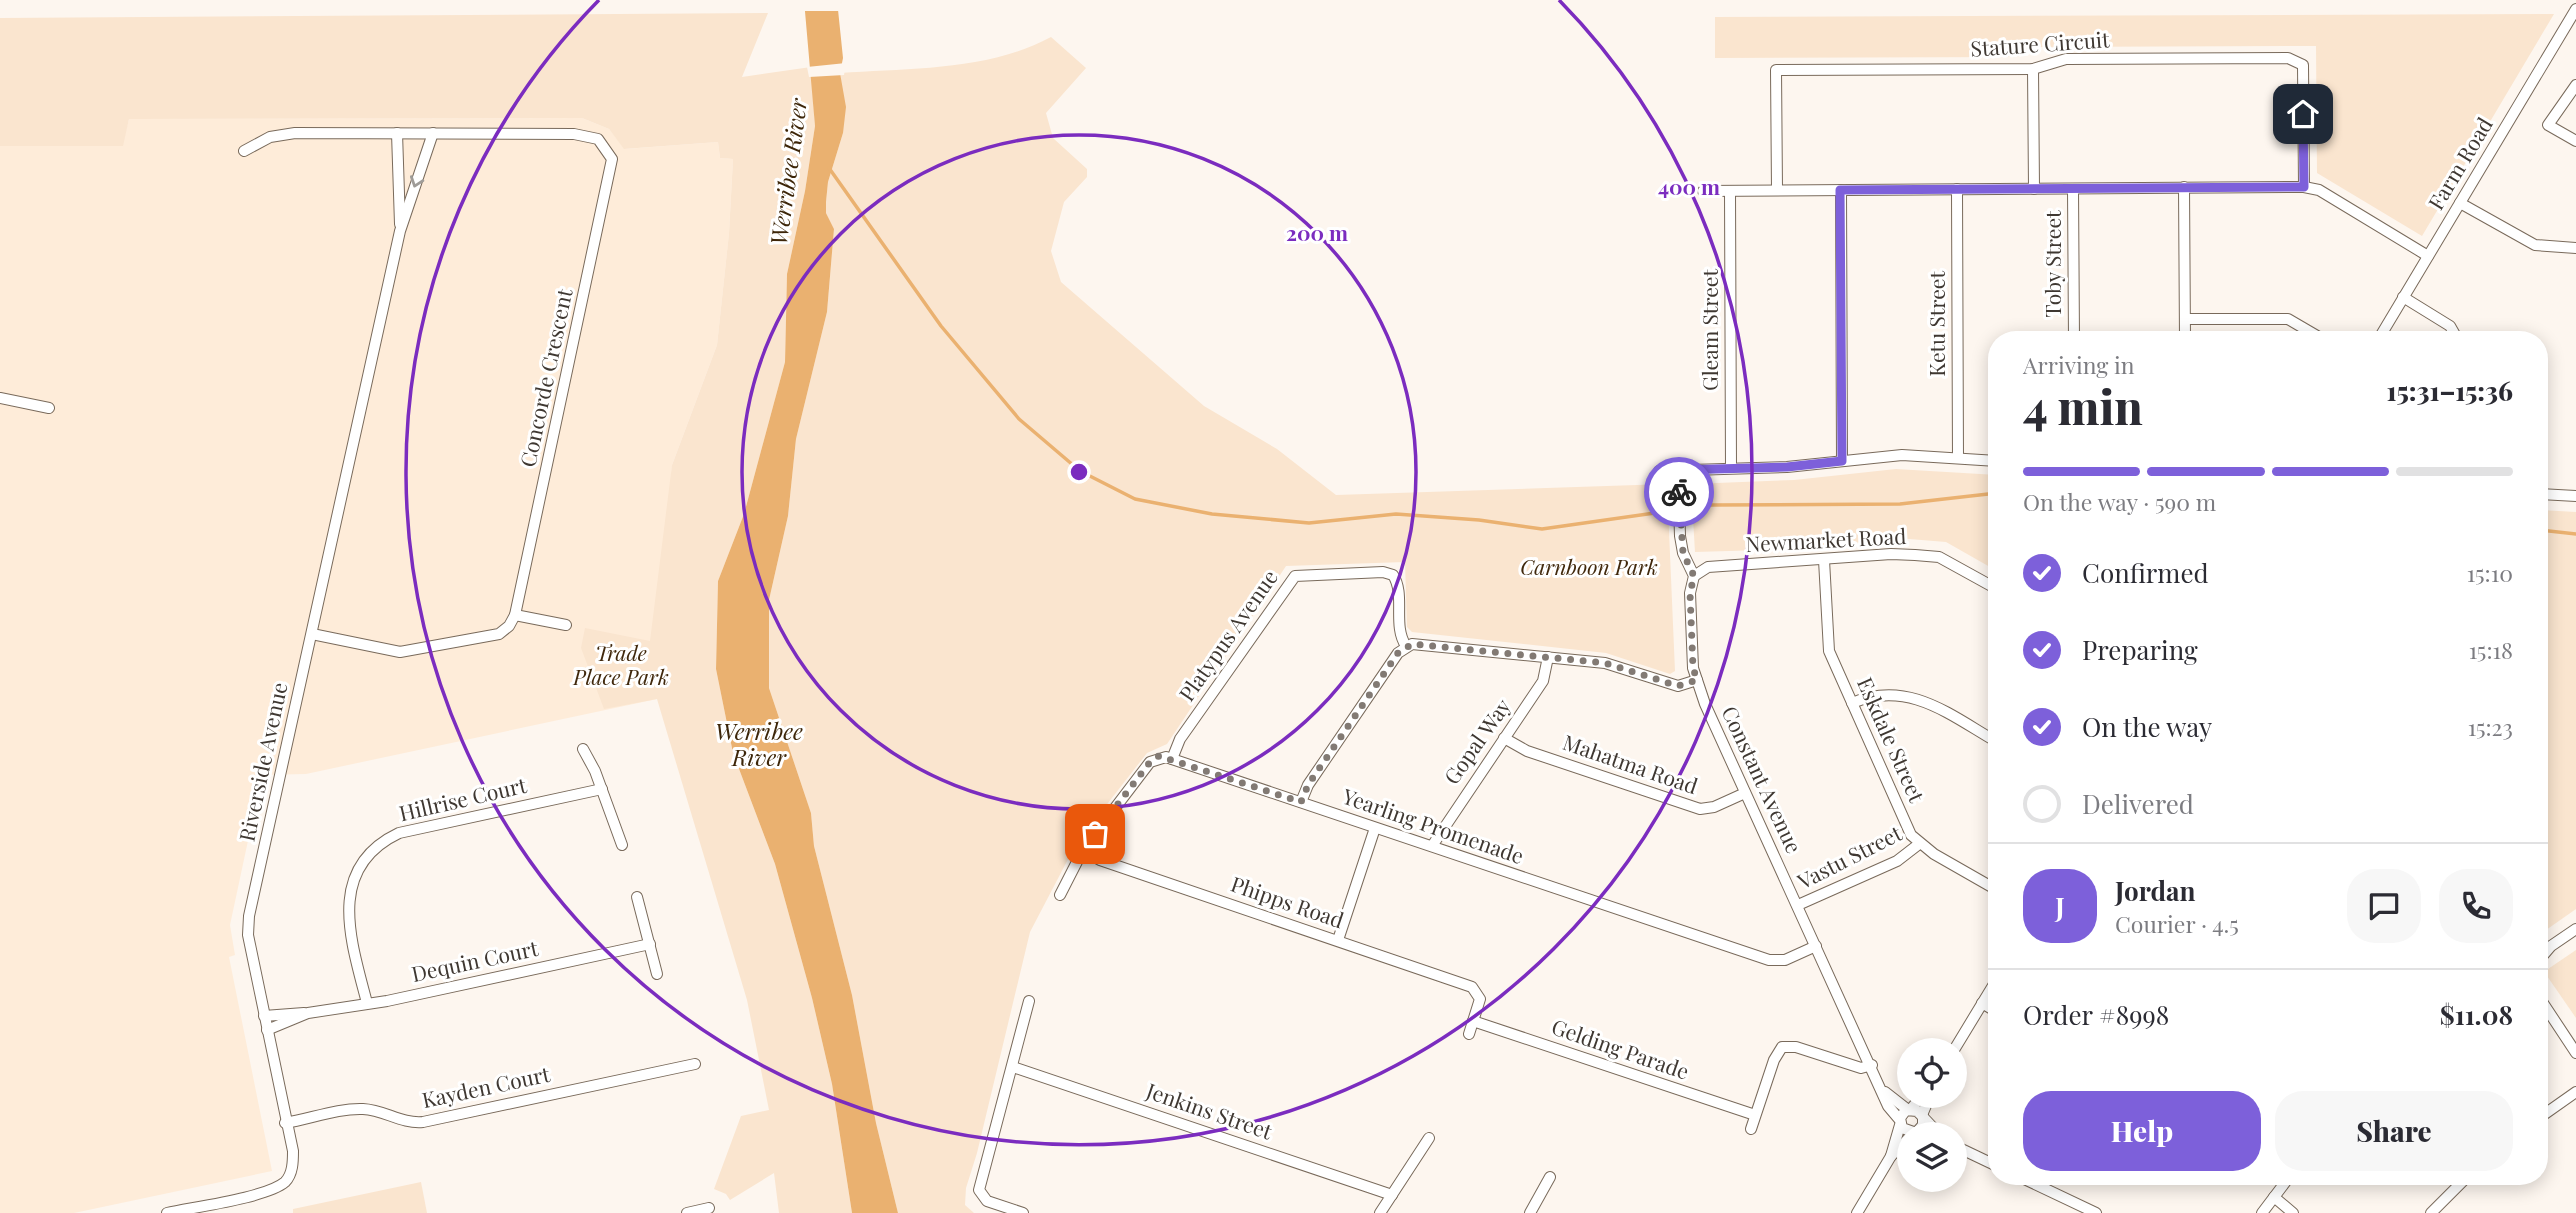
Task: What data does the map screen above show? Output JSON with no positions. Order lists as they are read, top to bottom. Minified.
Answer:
{"streets":{"street":["Stature Circuit","Farm Road","Toby Street","Ketu Street","Gleam Street","Concorde Crescent","Newmarket Road","Platypus Avenue","Eskdale Street","Gopal Way","Riverside Avenue","Mahatma Road","Constant Avenue","Hillrise Court","Yearling Promenade","Vastu Street","Phipps Road","Dequin Court","Gelding Parade","Kayden Court","Jenkins Street"]},"crossings":[["Concorde Crescent","Riverside Avenue"],["Newmarket Road","Eskdale Street"],["Newmarket Road","Constant Avenue"],["Platypus Avenue","Yearling Promenade"],["Eskdale Street","Vastu Street"],["Gopal Way","Mahatma Road"],["Gopal Way","Yearling Promenade"],["Riverside Avenue","Dequin Court"],["Riverside Avenue","Kayden Court"],["Mahatma Road","Constant Avenue"],["Constant Avenue","Yearling Promenade"],["Constant Avenue","Vastu Street"],["Hillrise Court","Dequin Court"],["Phipps Road","Gelding Parade"]],"water":["Werribee River"],"parks":["Carnboon Park","Trade Place Park"],"page":{"heading":["4 min","Arriving in","15:31–15:36"],"panel":["Jordan","Courier · 4.5","Order #8998","$11.08"],"bar":"On the way · 590 m","list":[["Confirmed","15:10"],["Preparing","15:18"],["On the way","15:23"],"Delivered"],"round":"J","buttons":["Help","Share"]},"rings":["400 m","200 m"]}
